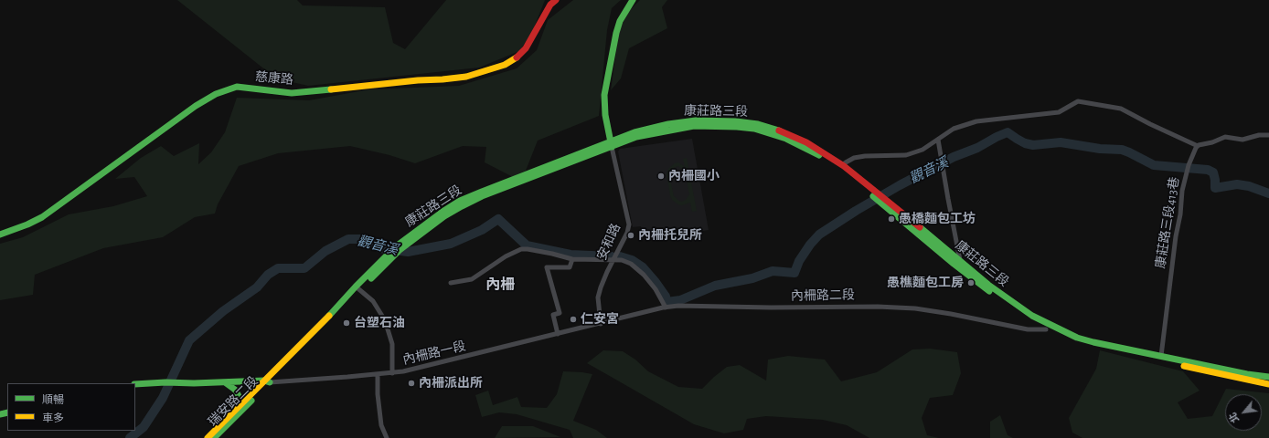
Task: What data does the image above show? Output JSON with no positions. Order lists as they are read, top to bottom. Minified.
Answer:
{"streets":{"main road":["慈康路","康莊路三段","瑞安路二段"],"street":["康莊路三段413巷","安和路","內柵路二段","內柵路一段"]},"crossings":[["康莊路三段","康莊路三段413巷"],["康莊路三段","安和路"],["康莊路三段","內柵路二段"],["康莊路三段","內柵路一段"],["康莊路三段","瑞安路二段"],["安和路","內柵路二段"],["安和路","內柵路一段"],["內柵路二段","內柵路一段"],["內柵路一段","瑞安路二段"]],"districts":["內柵"],"water":["觀音溪"],"places":["內柵國小","愚橋麵包工坊","內柵托兒所","愚樵麵包工房","仁安宮","台塑石油","內柵派出所"],"legend":["順暢","車多"],"north":"bottom left"}
